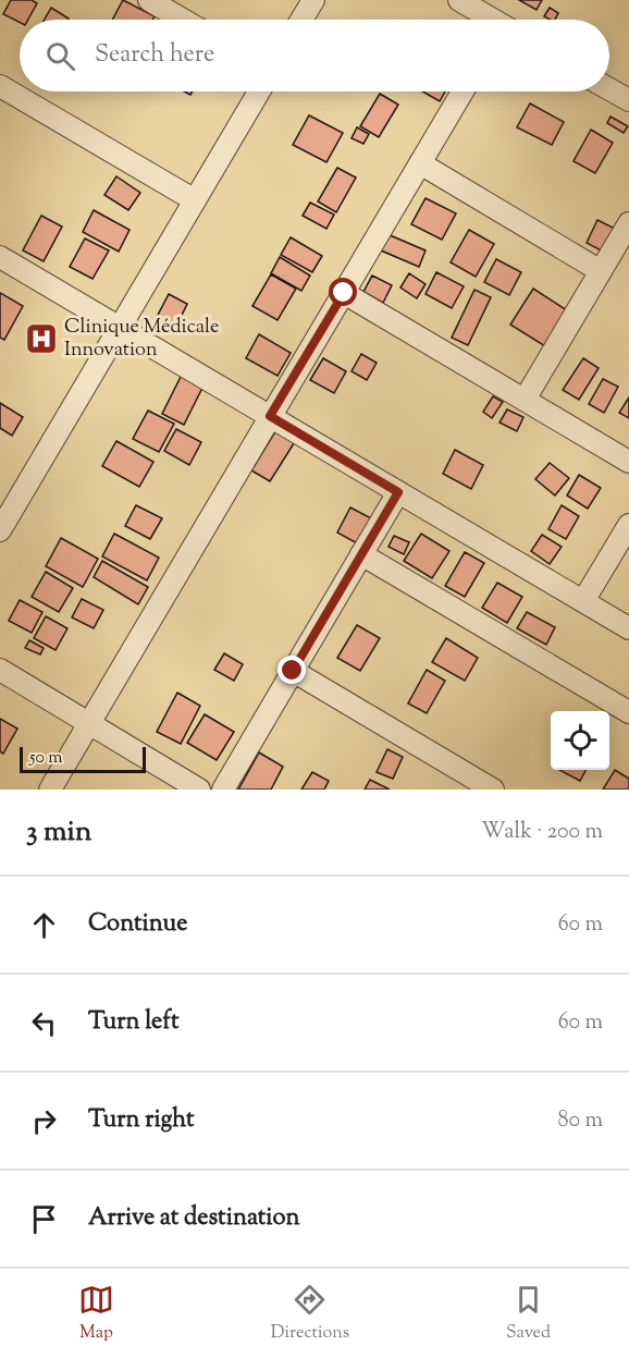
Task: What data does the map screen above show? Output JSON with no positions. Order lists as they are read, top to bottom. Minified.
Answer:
{"places":{"hospital":["Clinique Médicale Innovation"]},"scale_bar":"50 m","page":{"search":"Search here","scale":"50 m","heading":["3 min","Walk · 200 m"],"list":[["Continue","60 m"],["Turn left","60 m"],["Turn right","80 m"],"Arrive at destination"],"nav":["Map","Directions","Saved"]}}
